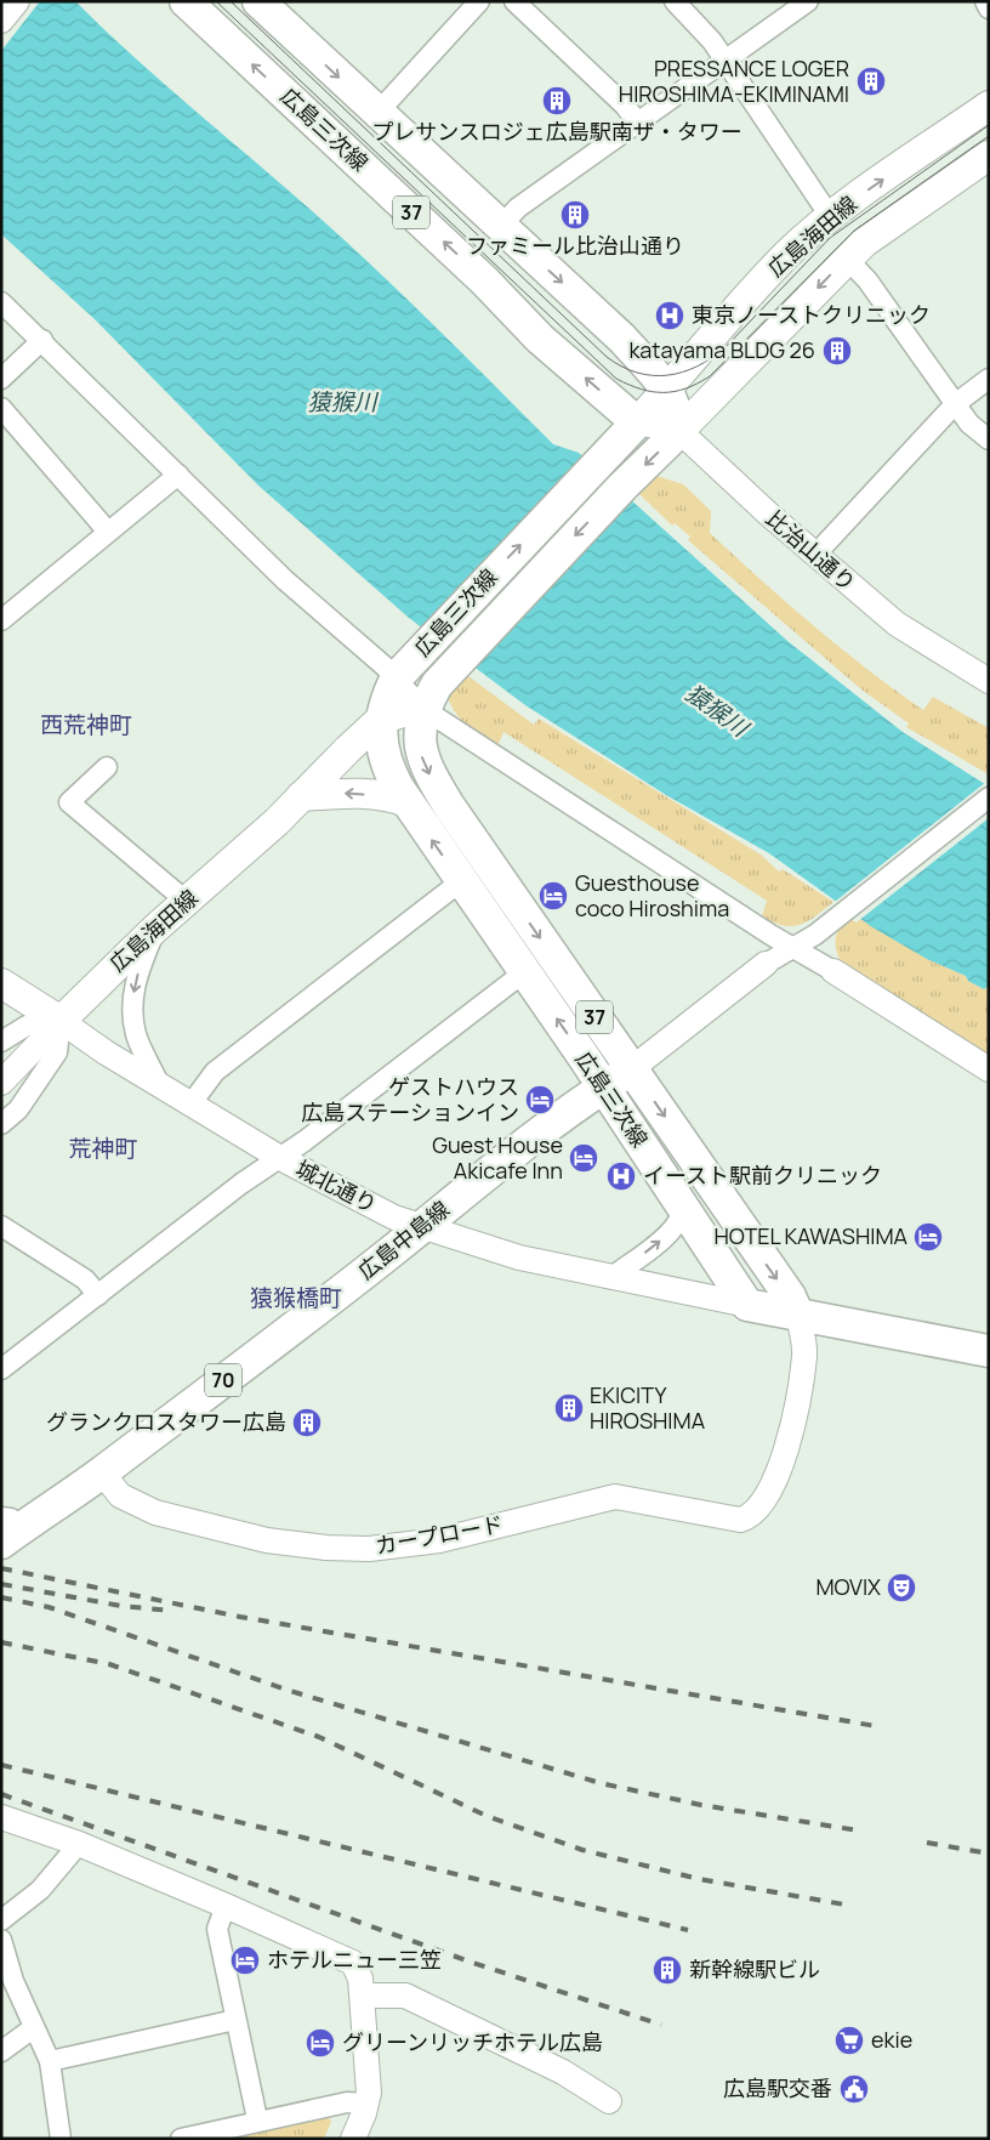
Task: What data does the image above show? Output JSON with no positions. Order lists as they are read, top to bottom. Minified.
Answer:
{"streets":{"main road":["広島三次線","37","広島海田線","広島中島線","70"],"street":["比治山通り","城北通り","カープロード"]},"crossings":[["広島三次線","37"],["広島三次線","広島海田線"],["広島三次線","比治山通り"],["広島三次線","城北通り"],["広島三次線","広島中島線"],["広島三次線","カープロード"],["37","広島海田線"],["37","比治山通り"],["広島海田線","比治山通り"],["広島海田線","城北通り"],["城北通り","広島中島線"],["広島中島線","カープロード"]],"districts":["西荒神町","荒神町","猿猴橋町"],"water":["猿猴川"],"places":{"building":["PRESSANCE LOGER HIROSHIMA-EKIMINAMI","プレサンスロジェ広島駅南ザ・タワー","ファミール比治山通り","katayama BLDG 26","EKICITY HIROSHIMA","グランクロスタワー広島","新幹線駅ビル"],"hospital":["東京ノーストクリニック","イースト駅前クリニック"],"hotel":["Guesthouse coco Hiroshima","ゲストハウス 広島ステーションイン","Guest House Akicafe Inn","HOTEL KAWASHIMA","ホテルニュー三笠","グリーンリッチホテル広島"],"theatre":["MOVIX"],"supermarket":["ekie"],"public building":["広島駅交番"]}}
